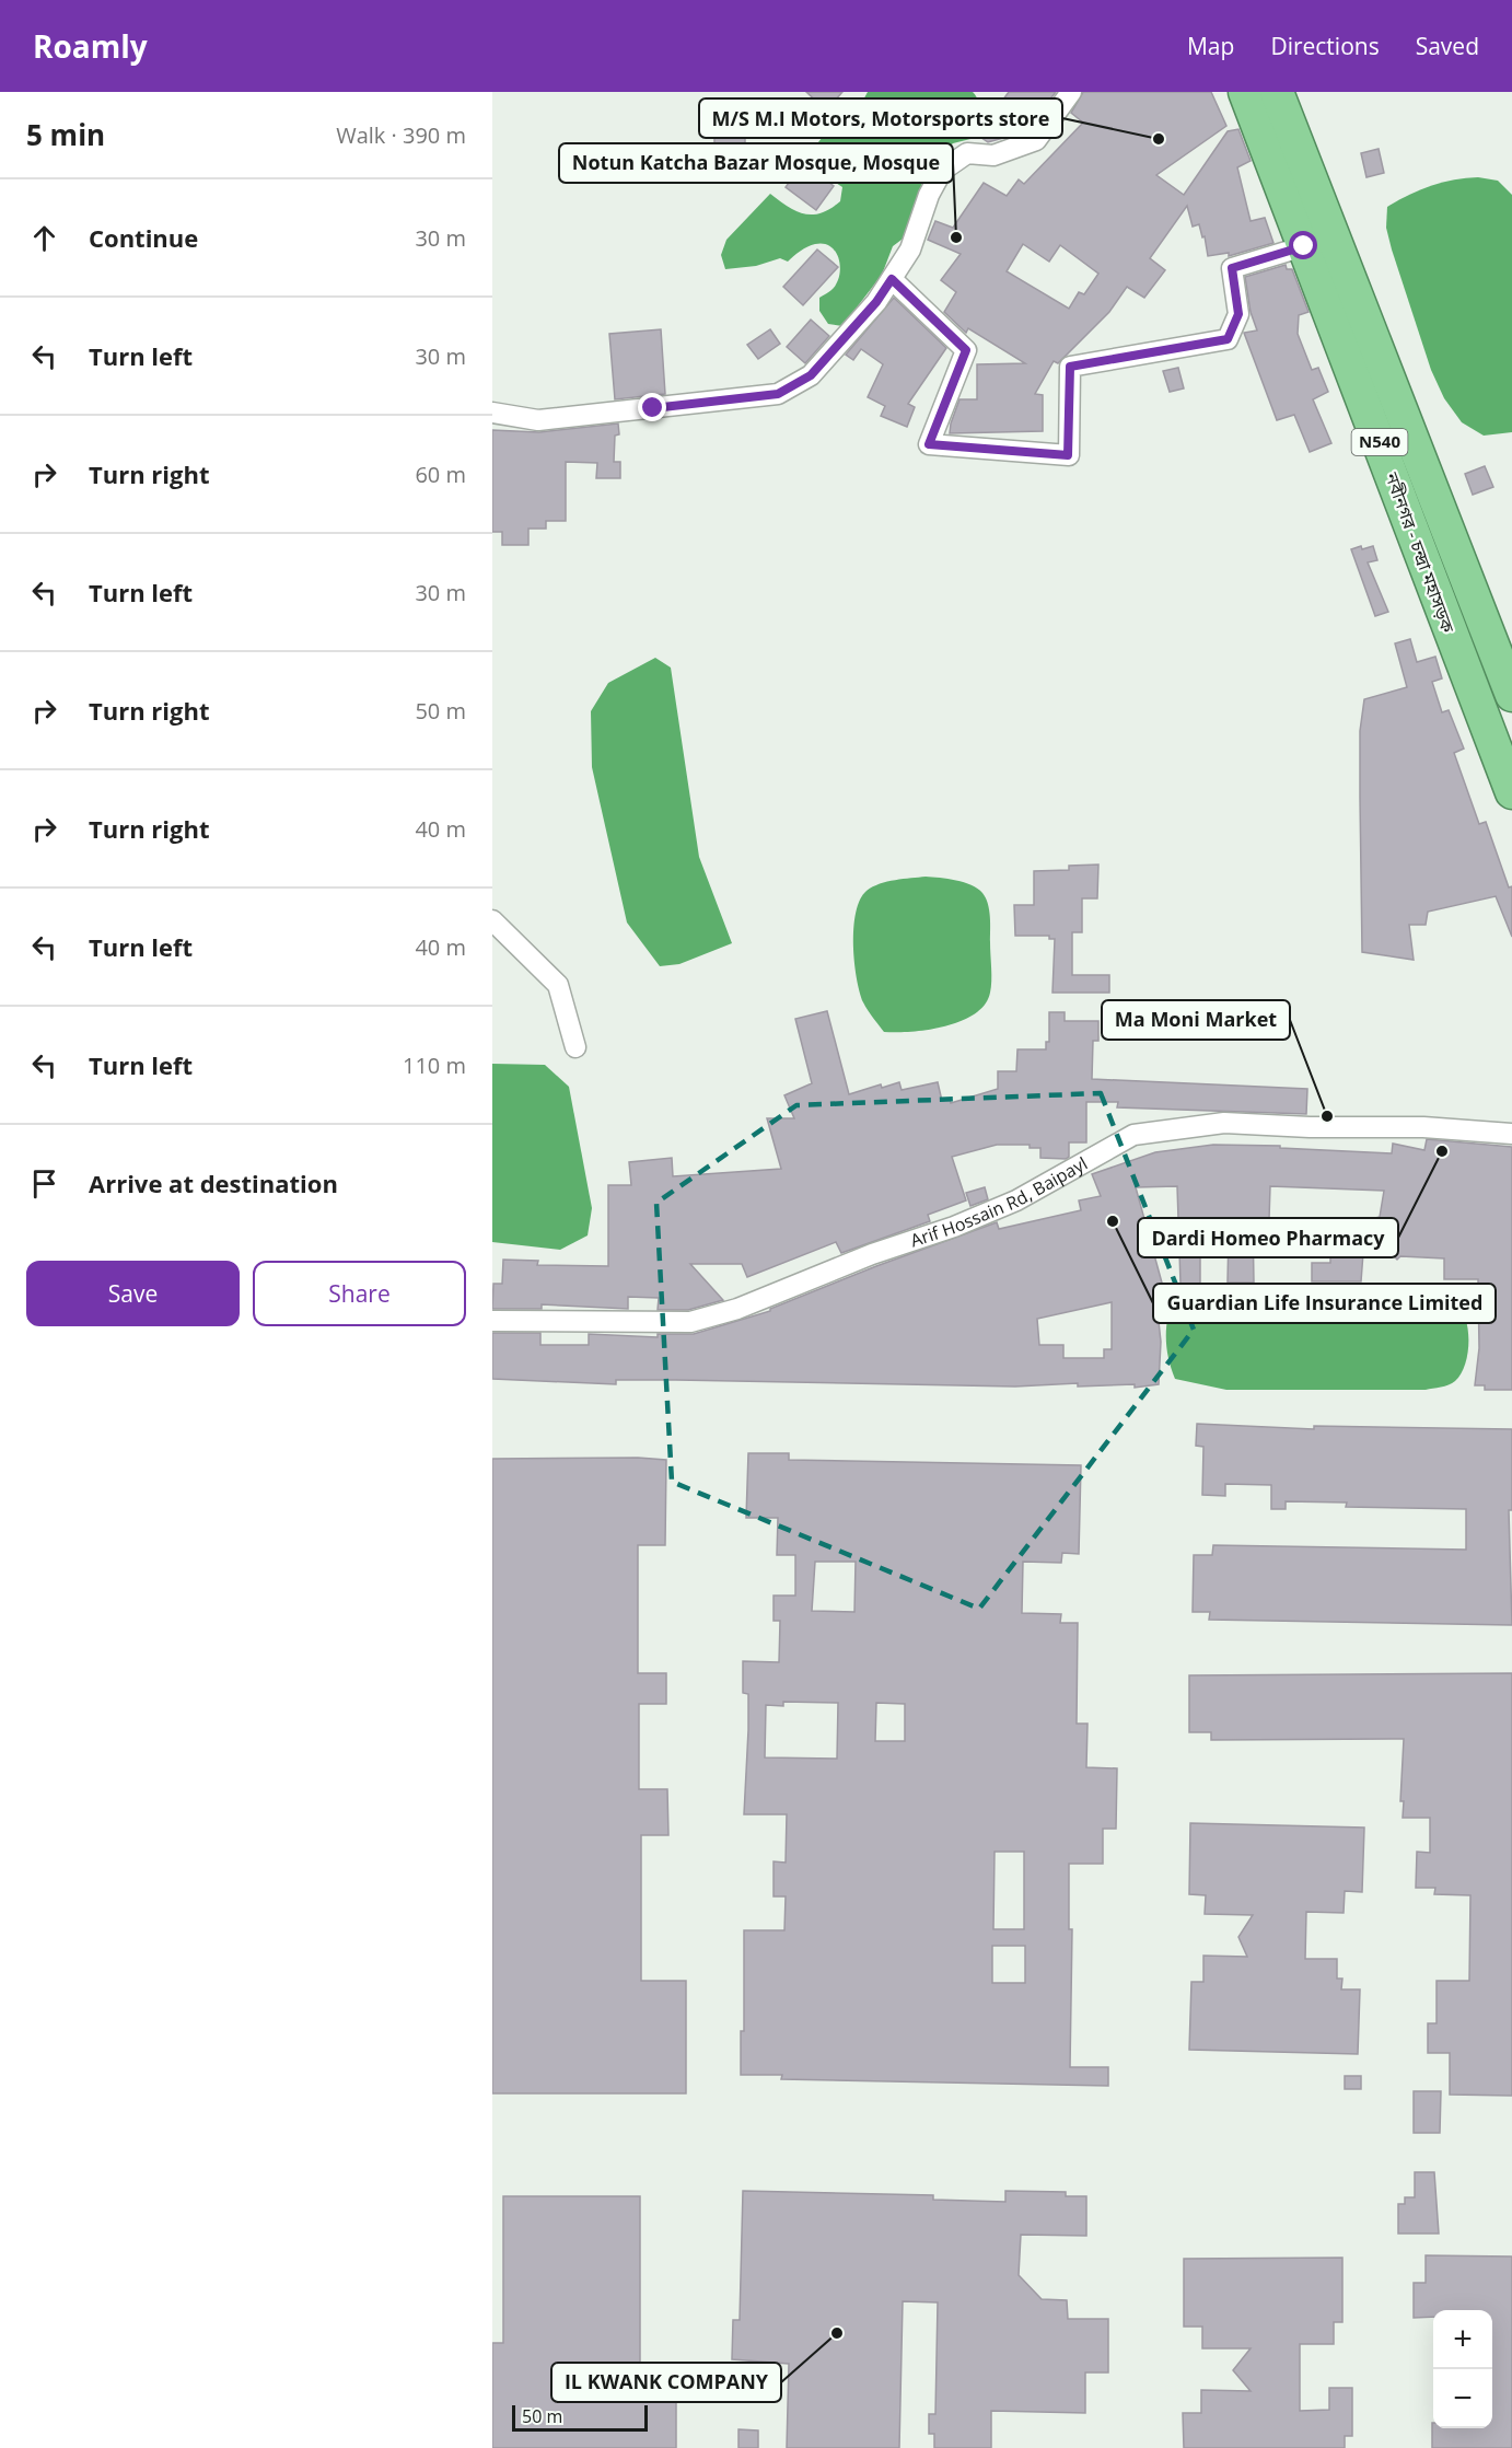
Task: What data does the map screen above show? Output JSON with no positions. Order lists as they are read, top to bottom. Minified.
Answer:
{"streets":{"highway":["N540","নবীনগর - চন্দ্রা মহাসড়ক"],"street":["Arif Hossain Rd, Baipayl"]},"places":["M/S M.I Motors, Motorsports store","Notun Katcha Bazar Mosque, Mosque","Ma Moni Market","Dardi Homeo Pharmacy","Guardian Life Insurance Limited","IL KWANK COMPANY"],"scale_bar":"50 m","page":{"header":"Roamly","nav":["Map","Directions","Saved"],"heading":["5 min","Walk · 390 m"],"list":[["Continue","30 m"],["Turn left","30 m"],["Turn right","60 m"],["Turn left","30 m"],["Turn right","50 m"],["Turn right","40 m"],["Turn left","40 m"],["Turn left","110 m"],"Arrive at destination"],"buttons":["Save","Share"],"map_buttons":["+","−"],"scale":"50 m"}}
